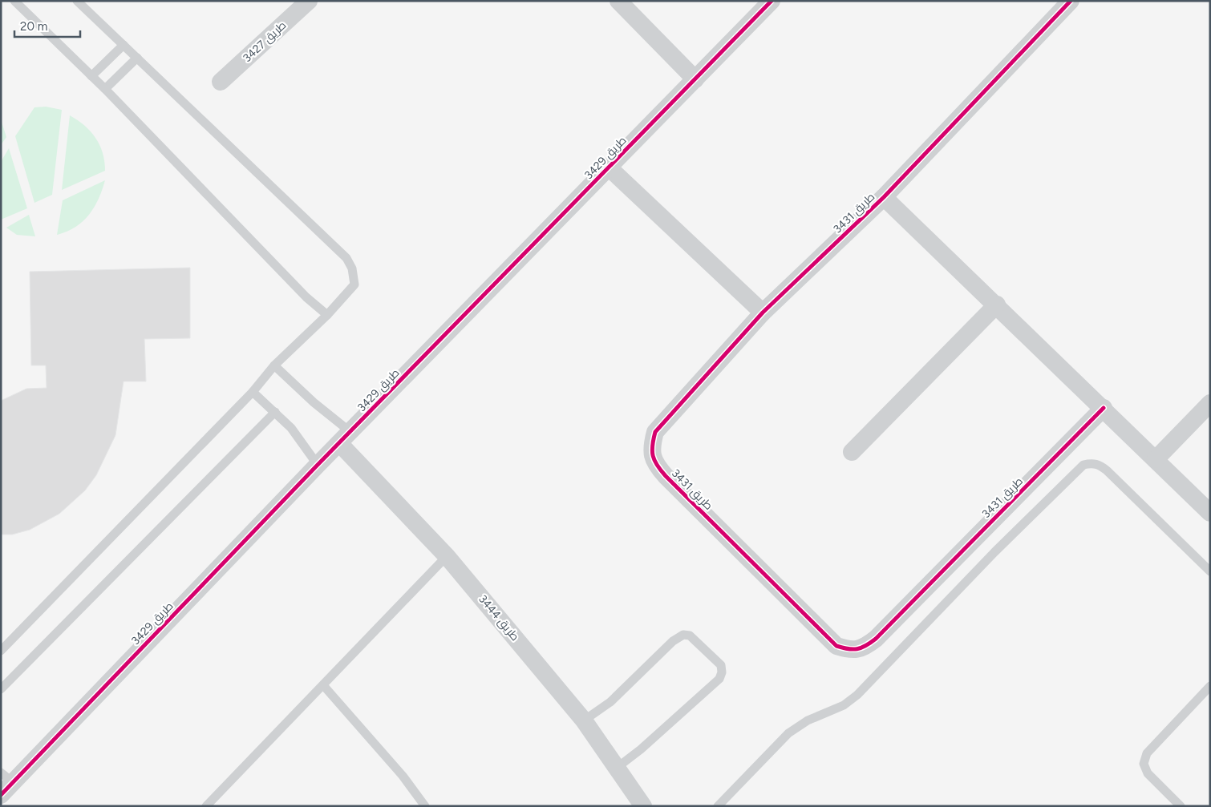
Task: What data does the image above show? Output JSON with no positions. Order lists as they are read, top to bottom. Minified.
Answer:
{"streets":{"street":["طريق 3427","طريق 3429","طريق 3431","طريق 3444"]},"crossings":[["طريق 3429","طريق 3444"]],"scale_bar":"20 m"}
